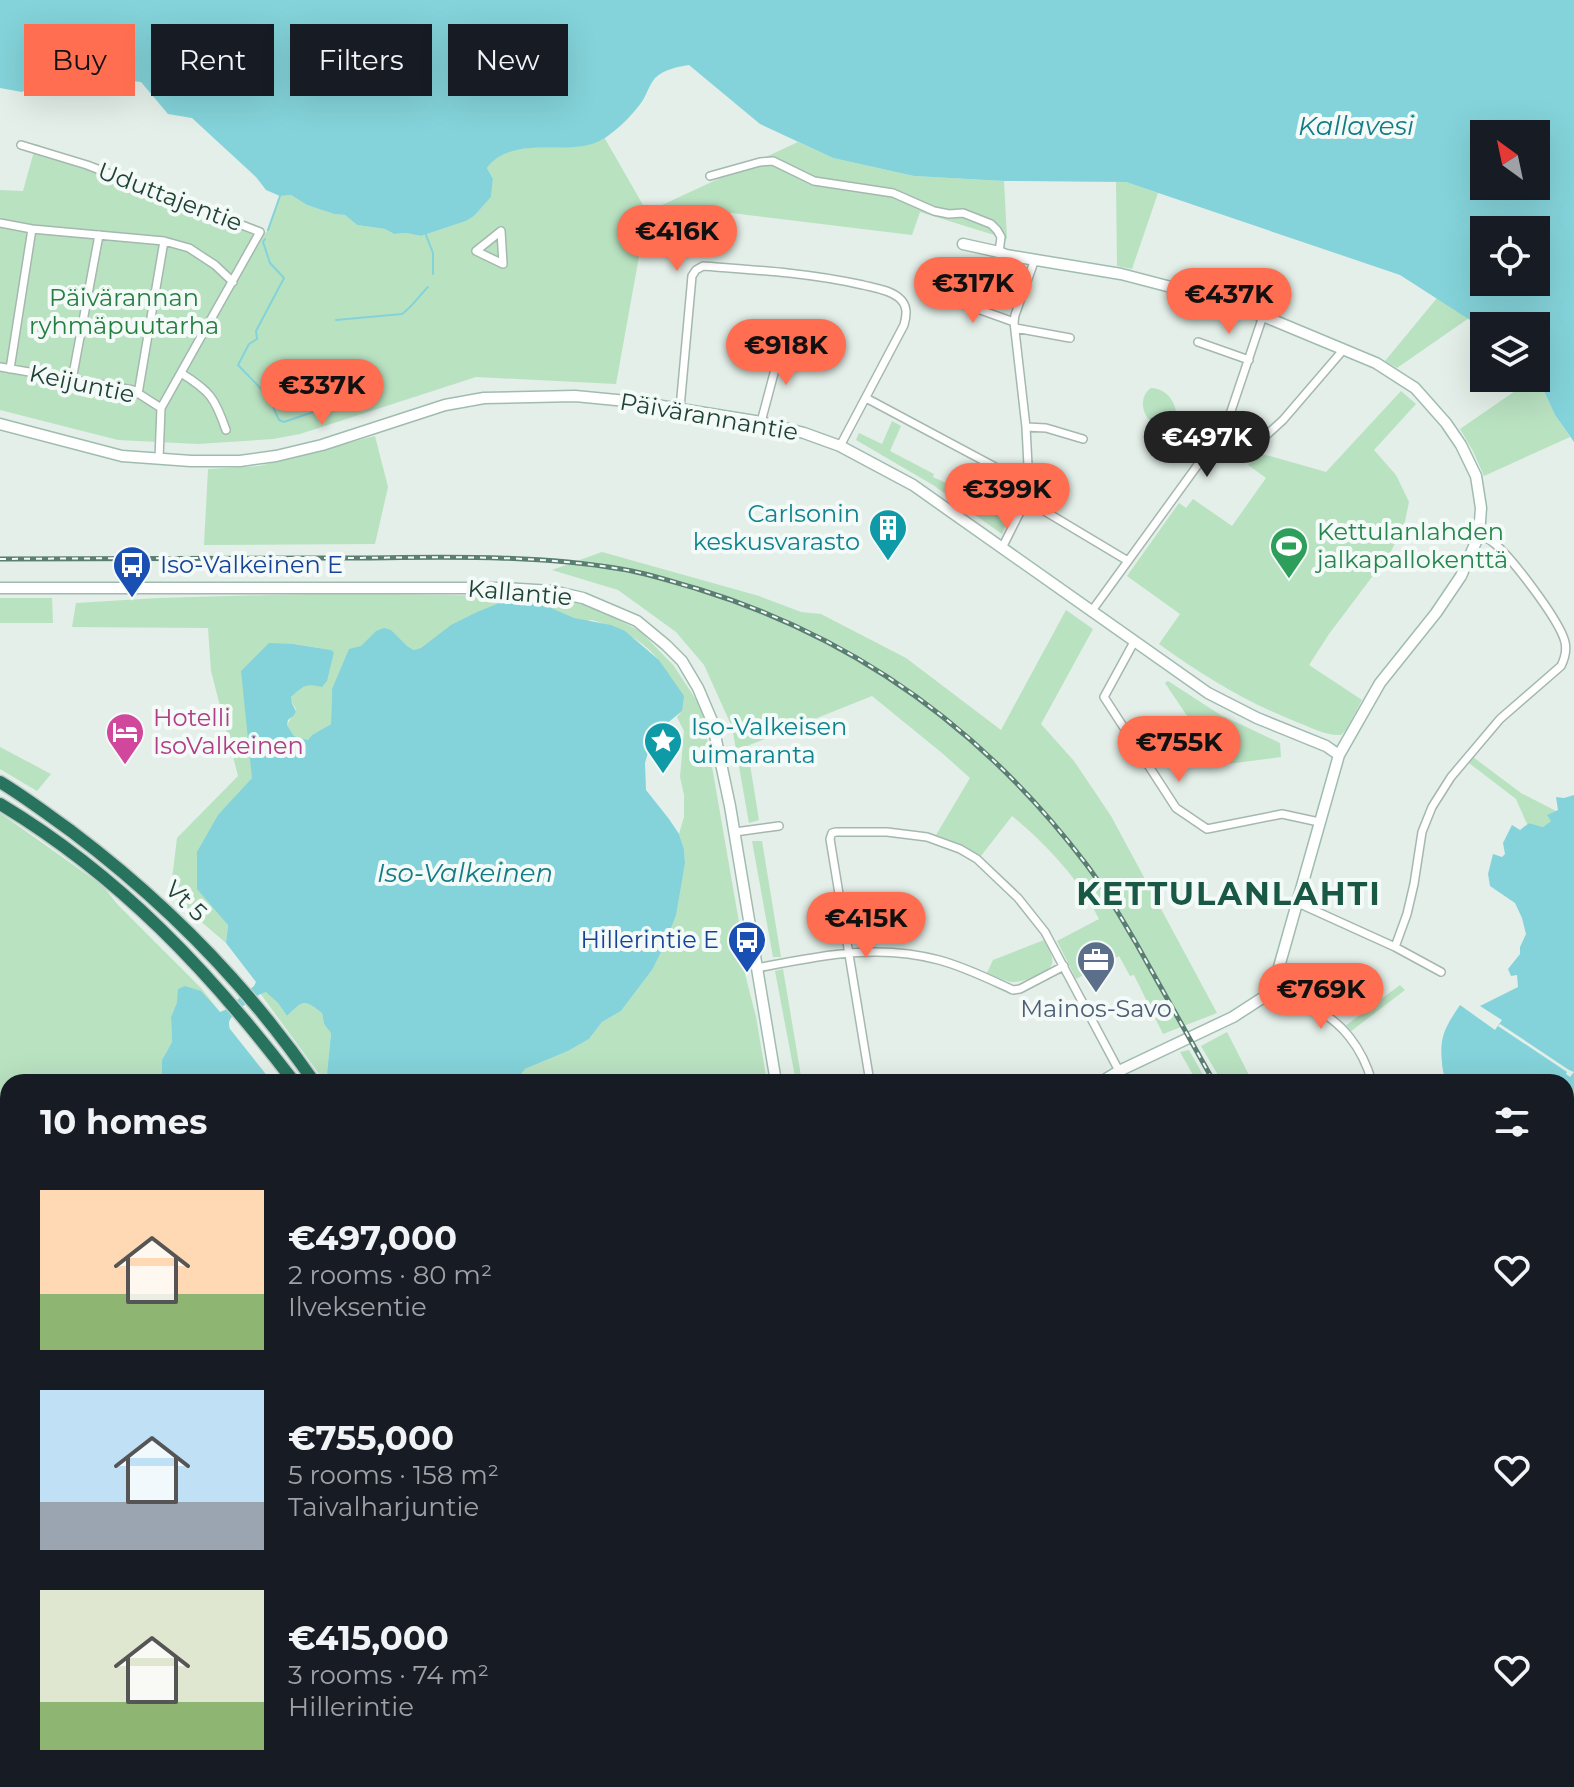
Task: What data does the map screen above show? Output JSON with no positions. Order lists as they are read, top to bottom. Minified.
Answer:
{"streets":{"highway":["Vt 5"],"street":["Uduttajentie","Keijuntie","Päivärannantie","Kallantie"]},"crossings":[["Uduttajentie","Keijuntie"],["Uduttajentie","Päivärannantie"]],"districts":["KETTULANLAHTI"],"water":["Kallavesi","Iso-Valkeinen"],"parks":["Päivärannan ryhmäpuutarha"],"places":{"building":["Carlsonin keskusvarasto"],"sports":["Kettulanlahden jalkapallokenttä"],"bus stop":["Iso-Valkeinen E","Hillerintie E"],"hotel":["Hotelli IsoValkeinen"],"place":["Iso-Valkeisen uimaranta"],"office":["Mainos-Savo"]},"north":"top left","page":{"chip":["Buy","Rent","Filters","New"],"price":["€416K","€317K","€437K","€918K","€337K","€497K","€399K","€755K","€415K","€769K"],"heading":"10 homes","list":[{"name":"€497,000","note":"2 rooms · 80 m² · Ilveksentie"},{"name":"€755,000","note":"5 rooms · 158 m² · Taivalharjuntie"},{"name":"€415,000","note":"3 rooms · 74 m² · Hillerintie"}]}}
